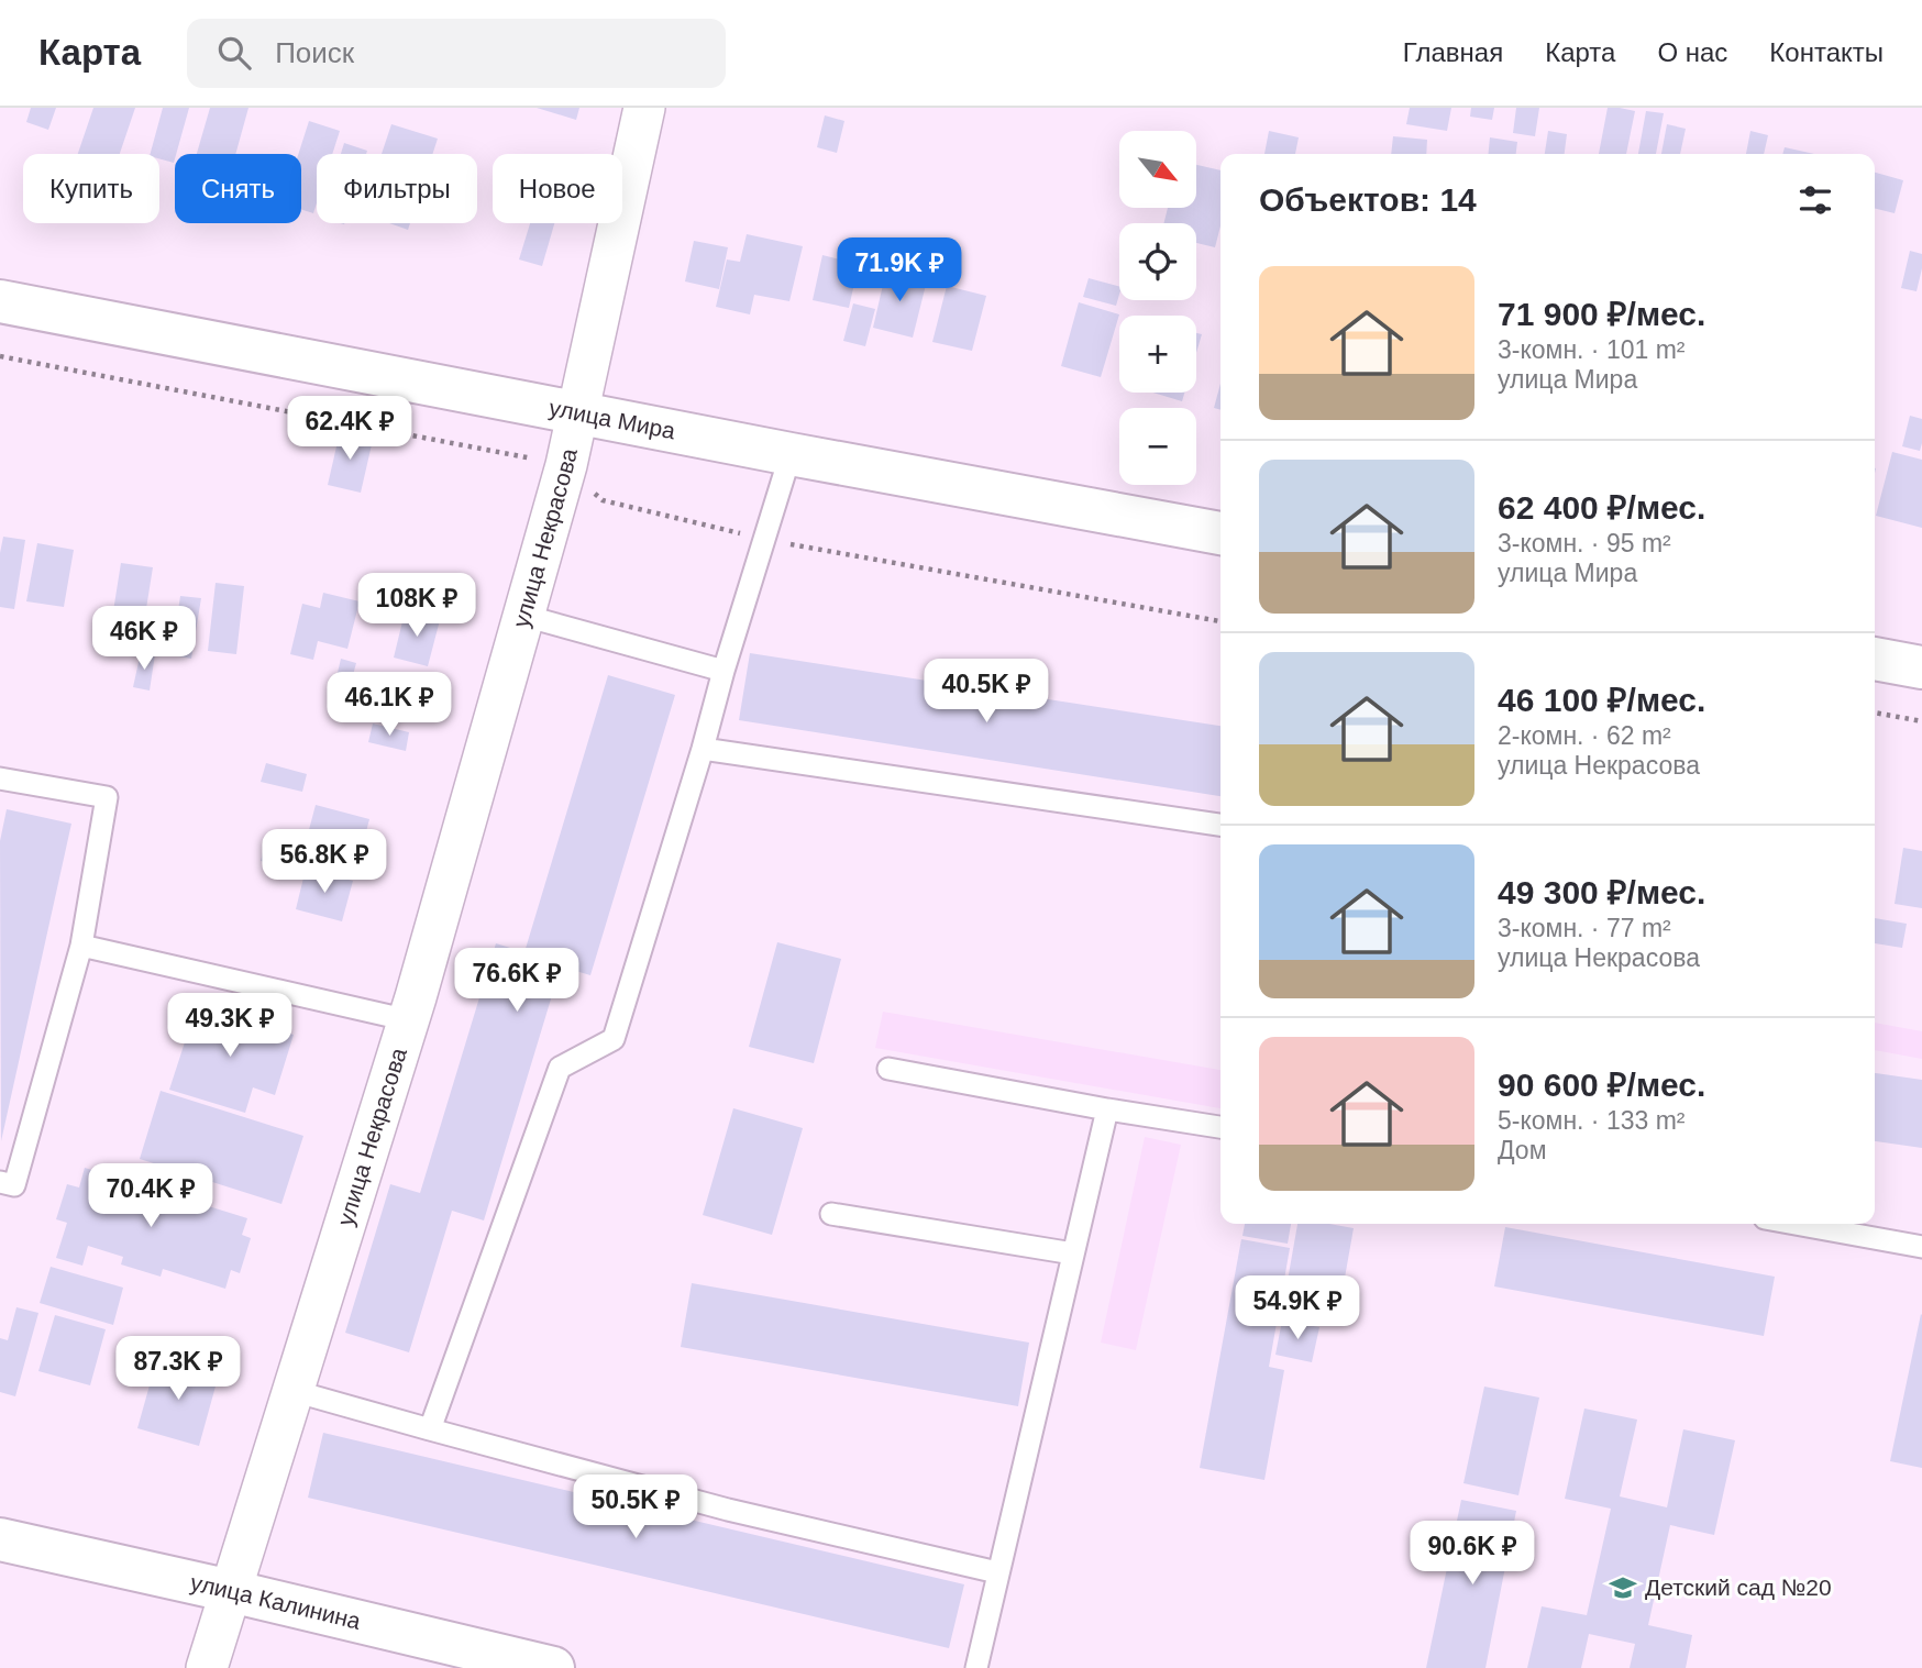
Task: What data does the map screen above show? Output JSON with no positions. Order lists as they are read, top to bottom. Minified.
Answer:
{"streets":{"street":["улица Мира","улица Некрасова","улица Калинина"]},"crossings":[["улица Мира","улица Некрасова"],["улица Некрасова","улица Калинина"]],"places":{"school or university":["Детский сад №20"]},"north":"bottom right","page":{"header":"Карта","search":"Поиск","nav":["Главная","Карта","О нас","Контакты"],"map_buttons":["+","−"],"chip":["Купить","Снять","Фильтры","Новое"],"heading":"Объектов: 14","price":["71.9K ₽","62.4K ₽","108K ₽","46K ₽","40.5K ₽","46.1K ₽","56.8K ₽","76.6K ₽","49.3K ₽","70.4K ₽","54.9K ₽","87.3K ₽","50.5K ₽","90.6K ₽"],"list":[{"name":"71 900 ₽/мес.","note":"3-комн. · 101 m² · улица Мира"},{"name":"62 400 ₽/мес.","note":"3-комн. · 95 m² · улица Мира"},{"name":"46 100 ₽/мес.","note":"2-комн. · 62 m² · улица Некрасова"},{"name":"49 300 ₽/мес.","note":"3-комн. · 77 m² · улица Некрасова"},{"name":"90 600 ₽/мес.","note":"5-комн. · 133 m² · Дом"}]}}
